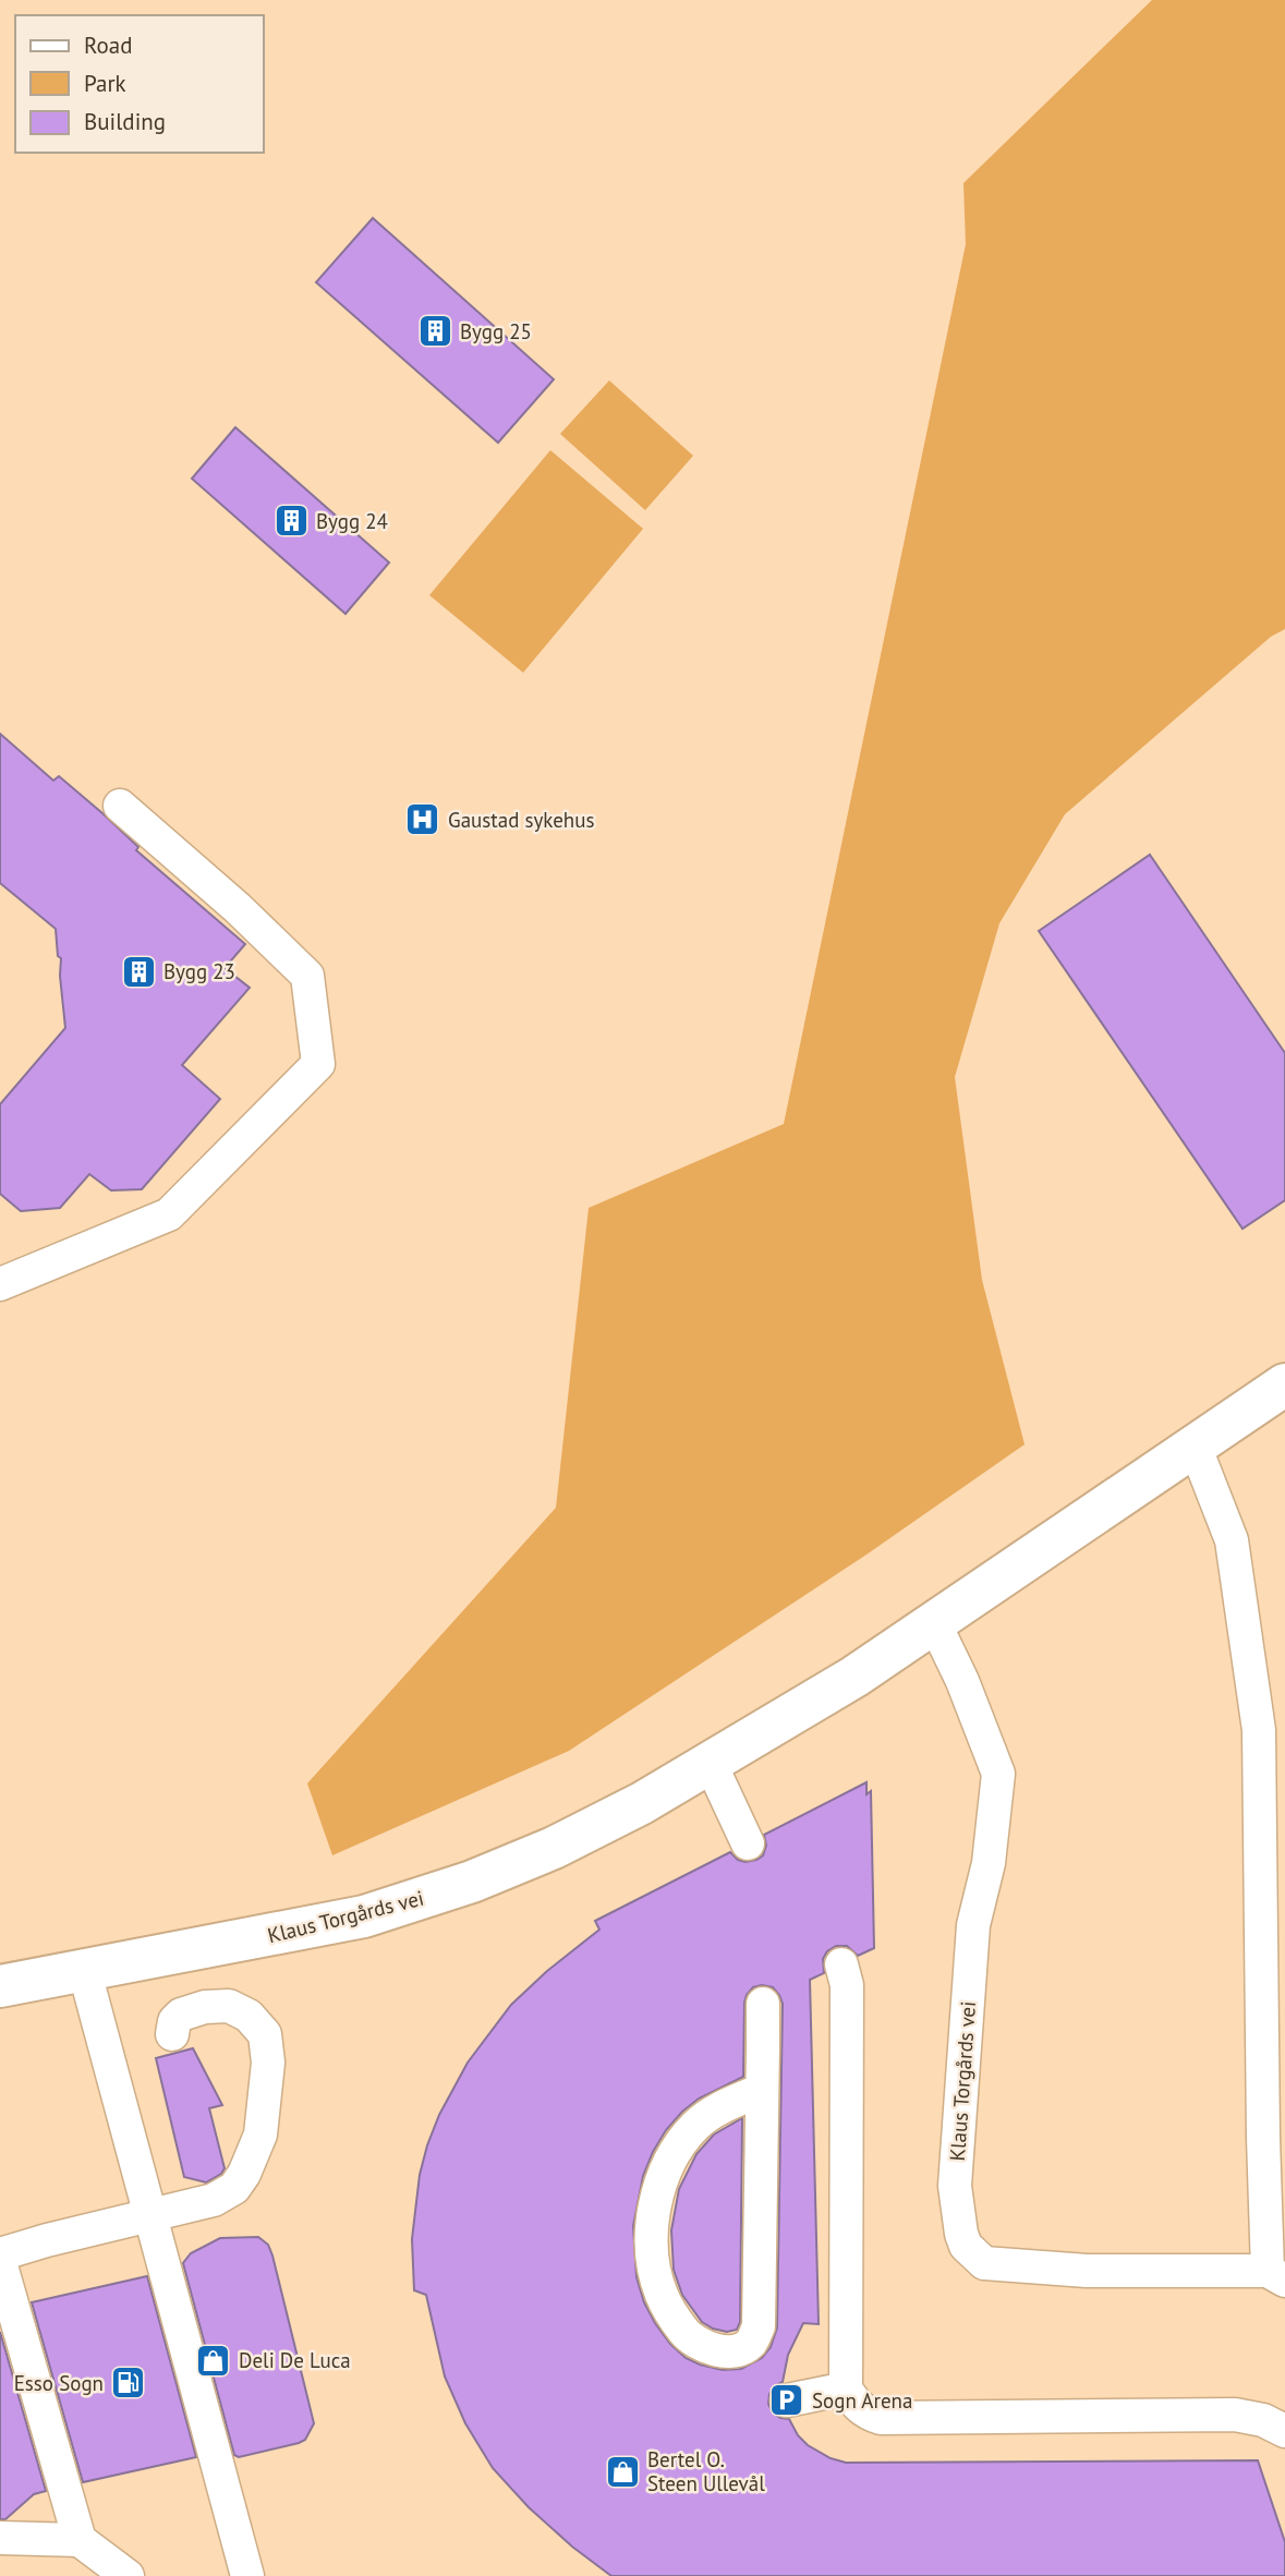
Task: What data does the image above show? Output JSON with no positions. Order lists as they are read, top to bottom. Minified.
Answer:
{"streets":{"main road":["Klaus Torgårds vei"]},"places":{"building":["Bygg 25","Bygg 24","Bygg 23"],"hospital":["Gaustad sykehus"],"shop":["Deli De Luca","Bertel O. Steen Ullevål"],"fuel station":["Esso Sogn"],"parking":["Sogn Arena"]},"legend":["Road","Park","Building"]}
